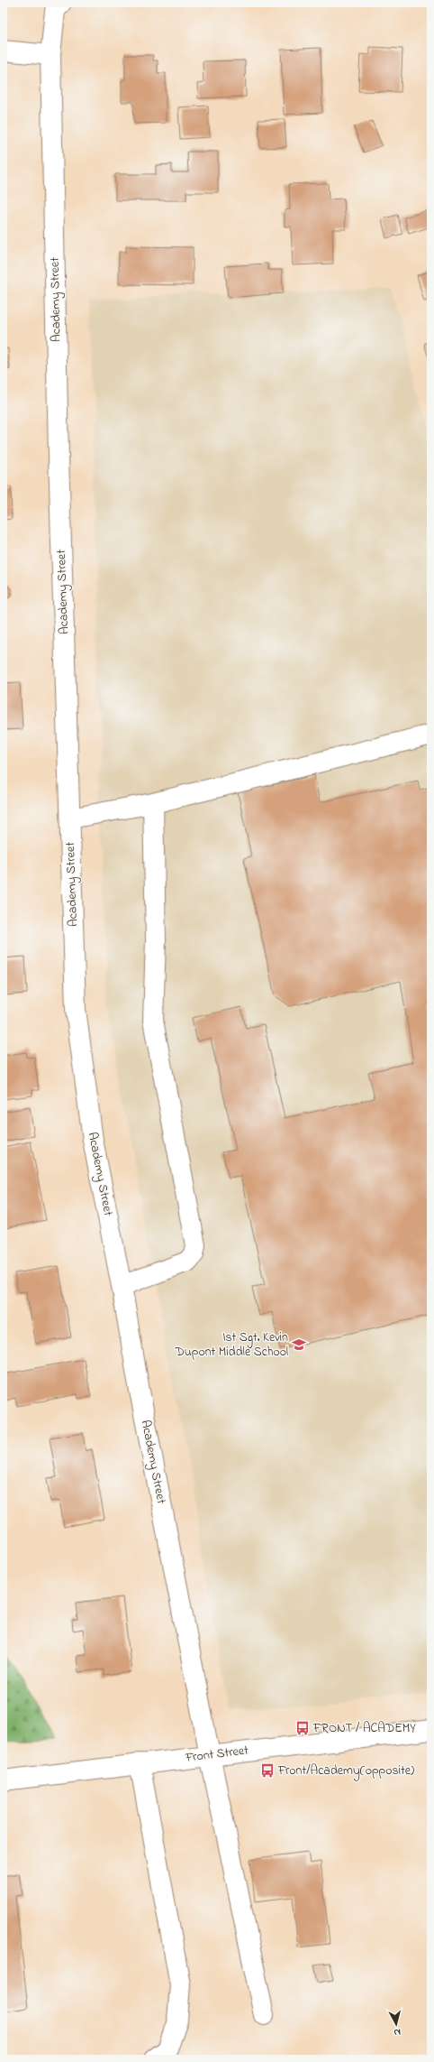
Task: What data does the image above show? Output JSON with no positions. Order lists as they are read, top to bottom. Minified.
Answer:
{"streets":{"street":["Academy Street","Front Street"]},"crossings":[["Academy Street","Front Street"]],"places":{"school or university":["Ist Sgt. Kevin Dupont Middle School"],"bus stop":["FRONT / ACADEMY","Front/Academy(opposite)"]},"north":"bottom"}
